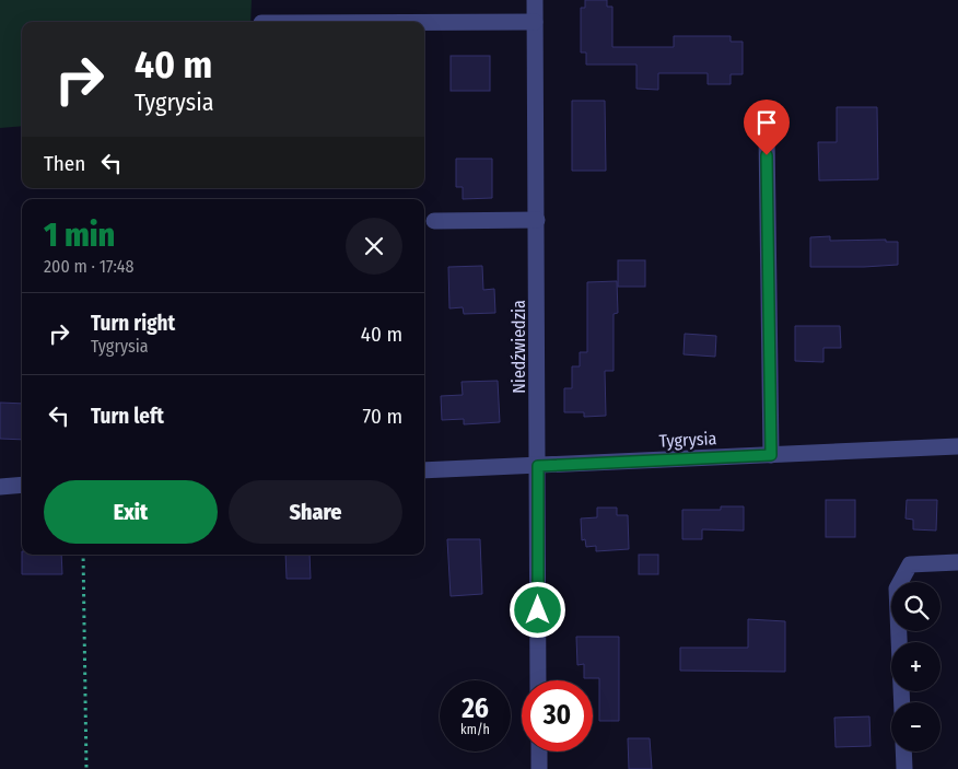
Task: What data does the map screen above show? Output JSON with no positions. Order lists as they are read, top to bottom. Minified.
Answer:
{"streets":{"street":["Niedźwiedzia","Tygrysia"]},"crossings":[["Niedźwiedzia","Tygrysia"]],"page":{"turn":["40 m","Tygrysia"],"then":"Then","heading":["1 min","200 m · 17:48"],"list":[{"name":"Turn right","note":"Tygrysia","value":"40 m"},{"name":"Turn left","value":"70 m"}],"buttons":["Exit","Share"],"map_buttons":["+","−"],"speed":"26 km/h","limit":"30"}}
